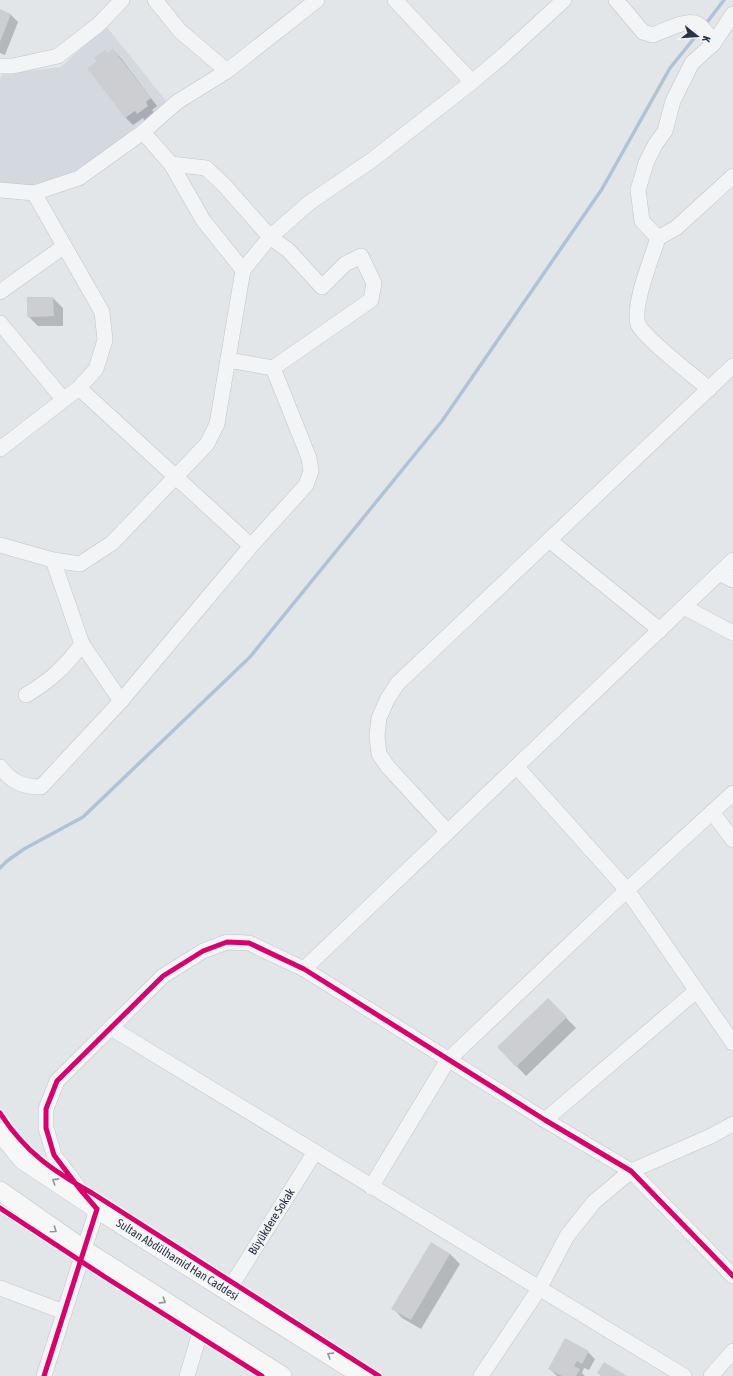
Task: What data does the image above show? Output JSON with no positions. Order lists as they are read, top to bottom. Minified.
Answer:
{"streets":{"main road":["Sultan Abdülhamid Han Caddesi"],"street":["Büyükdere Sokak"]},"crossings":[["Büyükdere Sokak","Sultan Abdülhamid Han Caddesi"]],"north":"right"}
